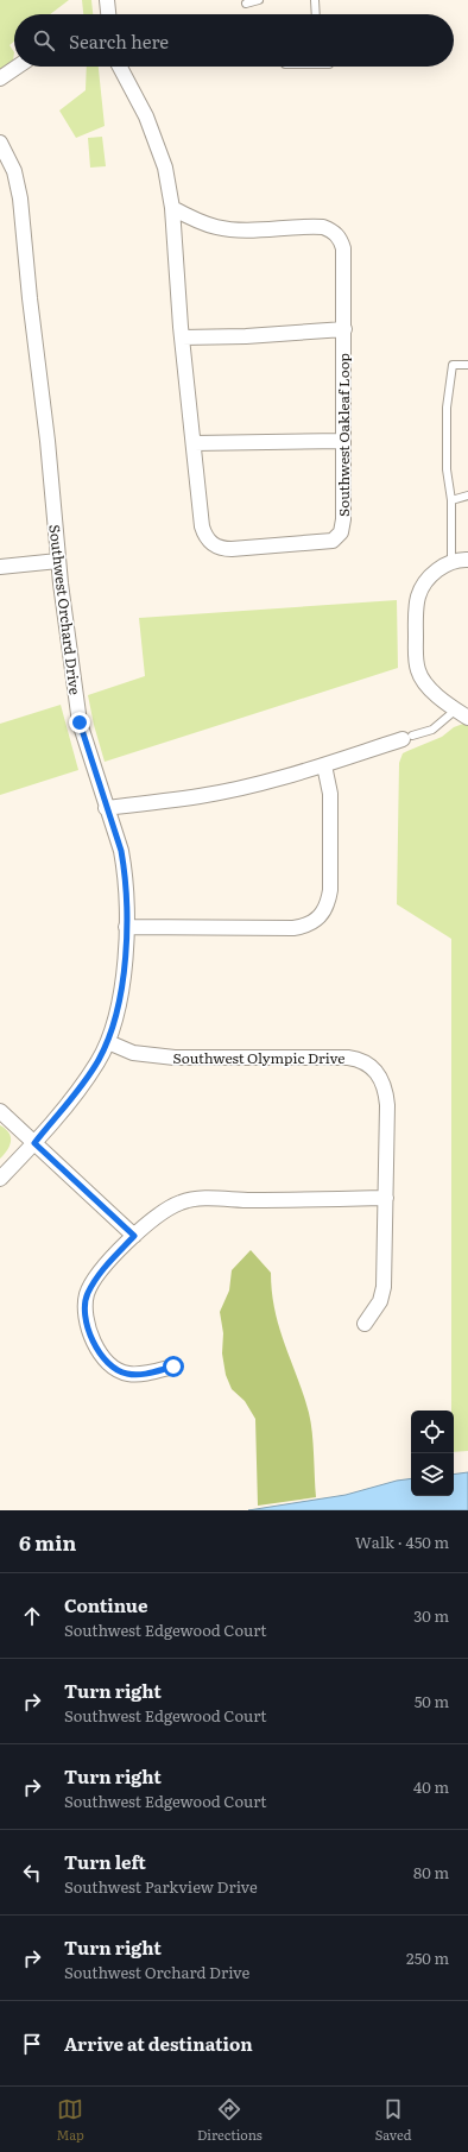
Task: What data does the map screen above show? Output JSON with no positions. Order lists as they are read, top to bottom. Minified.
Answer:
{"streets":{"street":["Southwest Oakleaf Loop","Southwest Orchard Drive","Southwest Olympic Drive"]},"crossings":[["Southwest Orchard Drive","Southwest Olympic Drive"]],"page":{"search":"Search here","heading":["6 min","Walk · 450 m"],"list":[["Continue","Southwest Edgewood Court","30 m"],["Turn right","Southwest Edgewood Court","50 m"],["Turn right","Southwest Edgewood Court","40 m"],["Turn left","Southwest Parkview Drive","80 m"],["Turn right","Southwest Orchard Drive","250 m"],"Arrive at destination"],"nav":["Map","Directions","Saved"]}}
